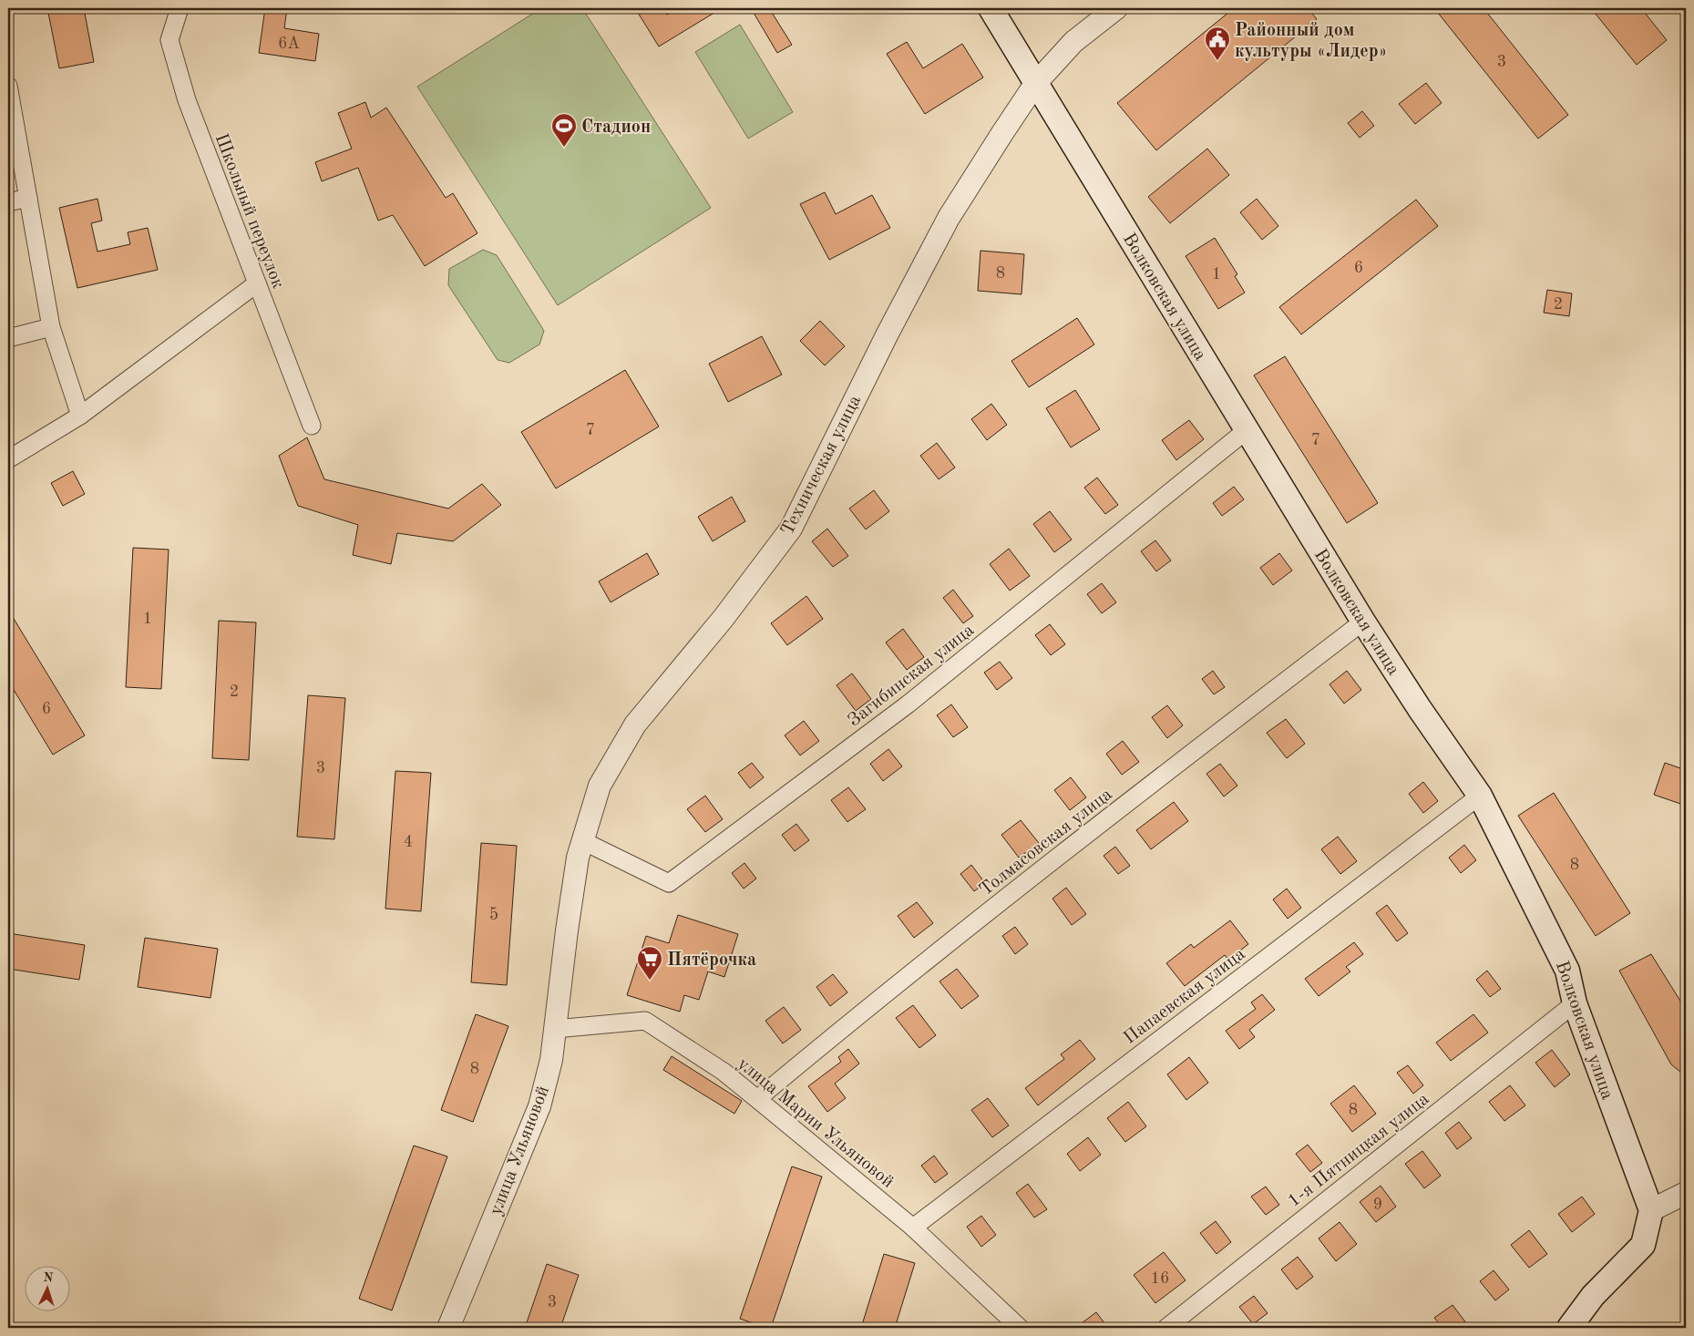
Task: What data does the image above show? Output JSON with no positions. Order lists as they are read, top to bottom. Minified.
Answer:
{"streets":{"main road":["Волковская улица"],"street":["Школьный переулок","Техническая улица","Загибинская улица","Толмасовская улица","Папаевская улица","улица Марии Ульяновой","1-я Пятницкая улица","улица Ульяновой"]},"crossings":[["Волковская улица","Техническая улица"],["Волковская улица","Загибинская улица"],["Волковская улица","Толмасовская улица"],["Волковская улица","Папаевская улица"],["Волковская улица","1-я Пятницкая улица"],["Техническая улица","Загибинская улица"],["Техническая улица","улица Ульяновой"],["Загибинская улица","улица Ульяновой"],["Толмасовская улица","улица Марии Ульяновой"],["Папаевская улица","улица Марии Ульяновой"],["улица Марии Ульяновой","улица Ульяновой"]],"places":{"public building":["Районный дом культуры «Лидер»"],"sports":["Стадион"],"supermarket":["Пятёрочка"]},"house_numbers":["6А","3","6","8","1","2","7","7","1","2","6","3","4","8","5","8","8","9","16","3"],"north":"top"}
